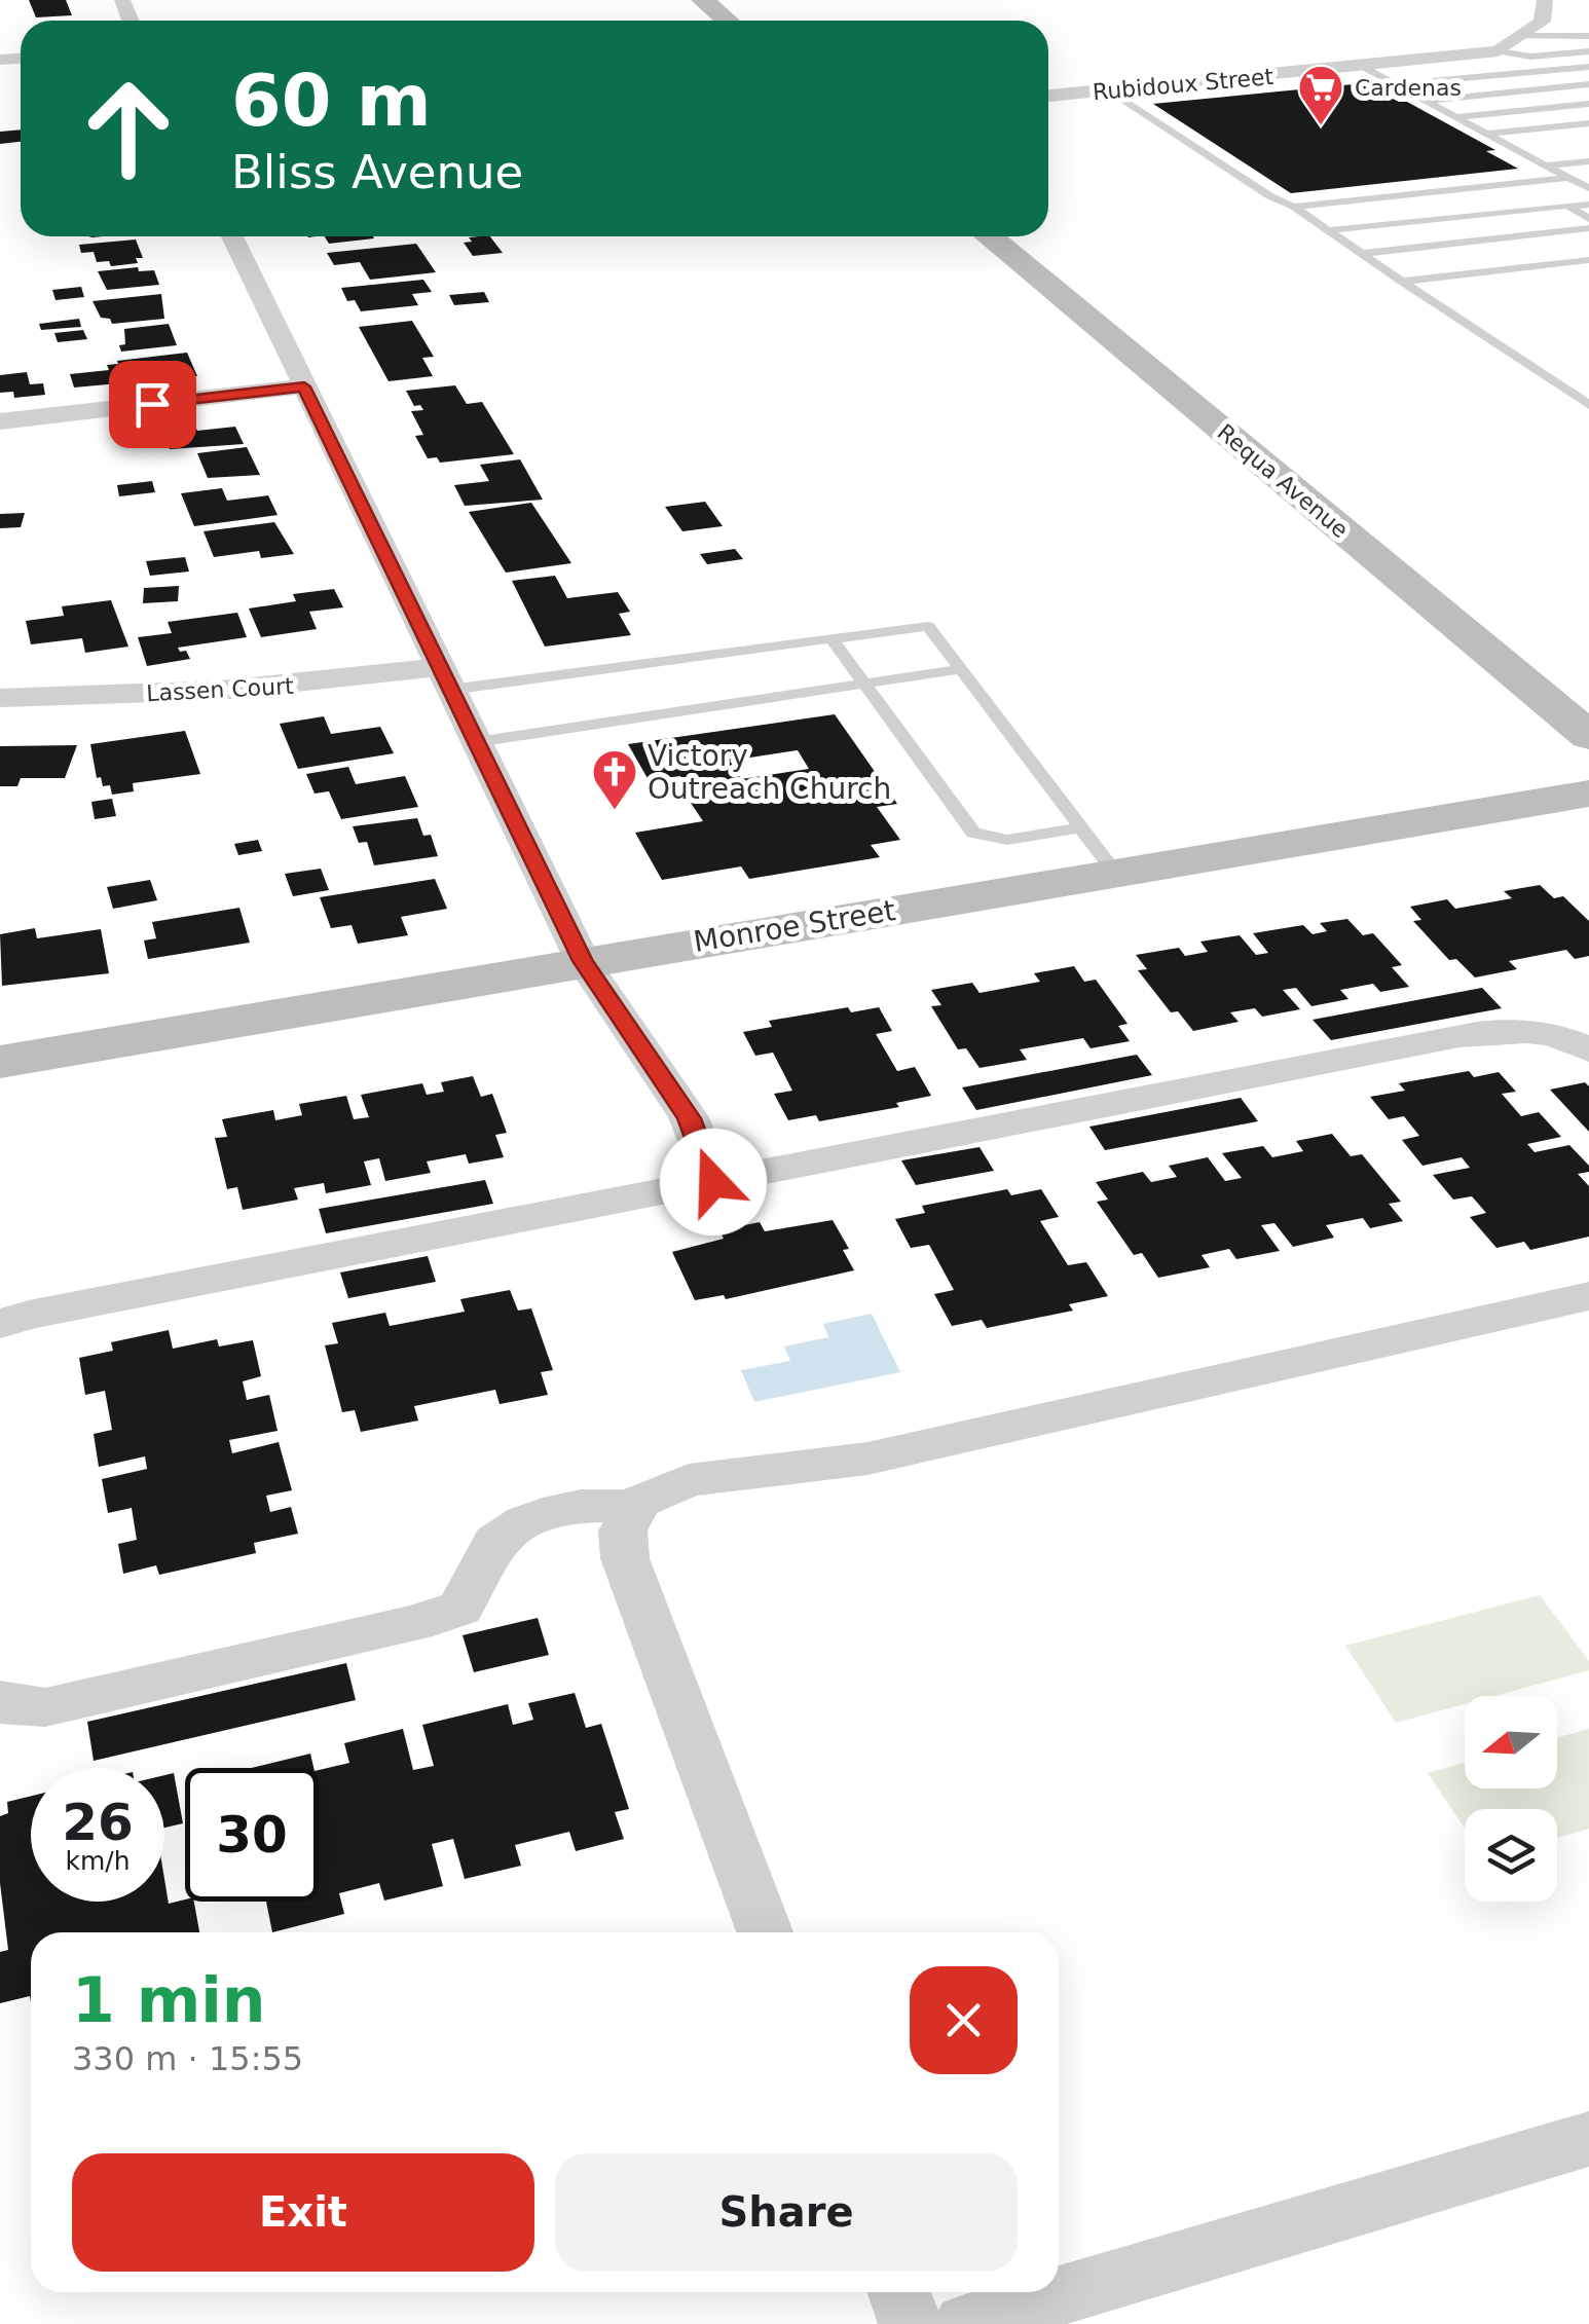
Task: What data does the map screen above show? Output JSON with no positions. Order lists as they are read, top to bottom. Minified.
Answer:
{"streets":{"street":["Rubidoux Street","Requa Avenue","Lassen Court","Monroe Street"]},"places":{"supermarket":["Cardenas"],"church":["Victory Outreach Church"]},"north":"left","page":{"turn":["60 m","Bliss Avenue"],"speed":"26 km/h","limit":"30","heading":["1 min","330 m · 15:55"],"buttons":["Exit","Share"]}}
